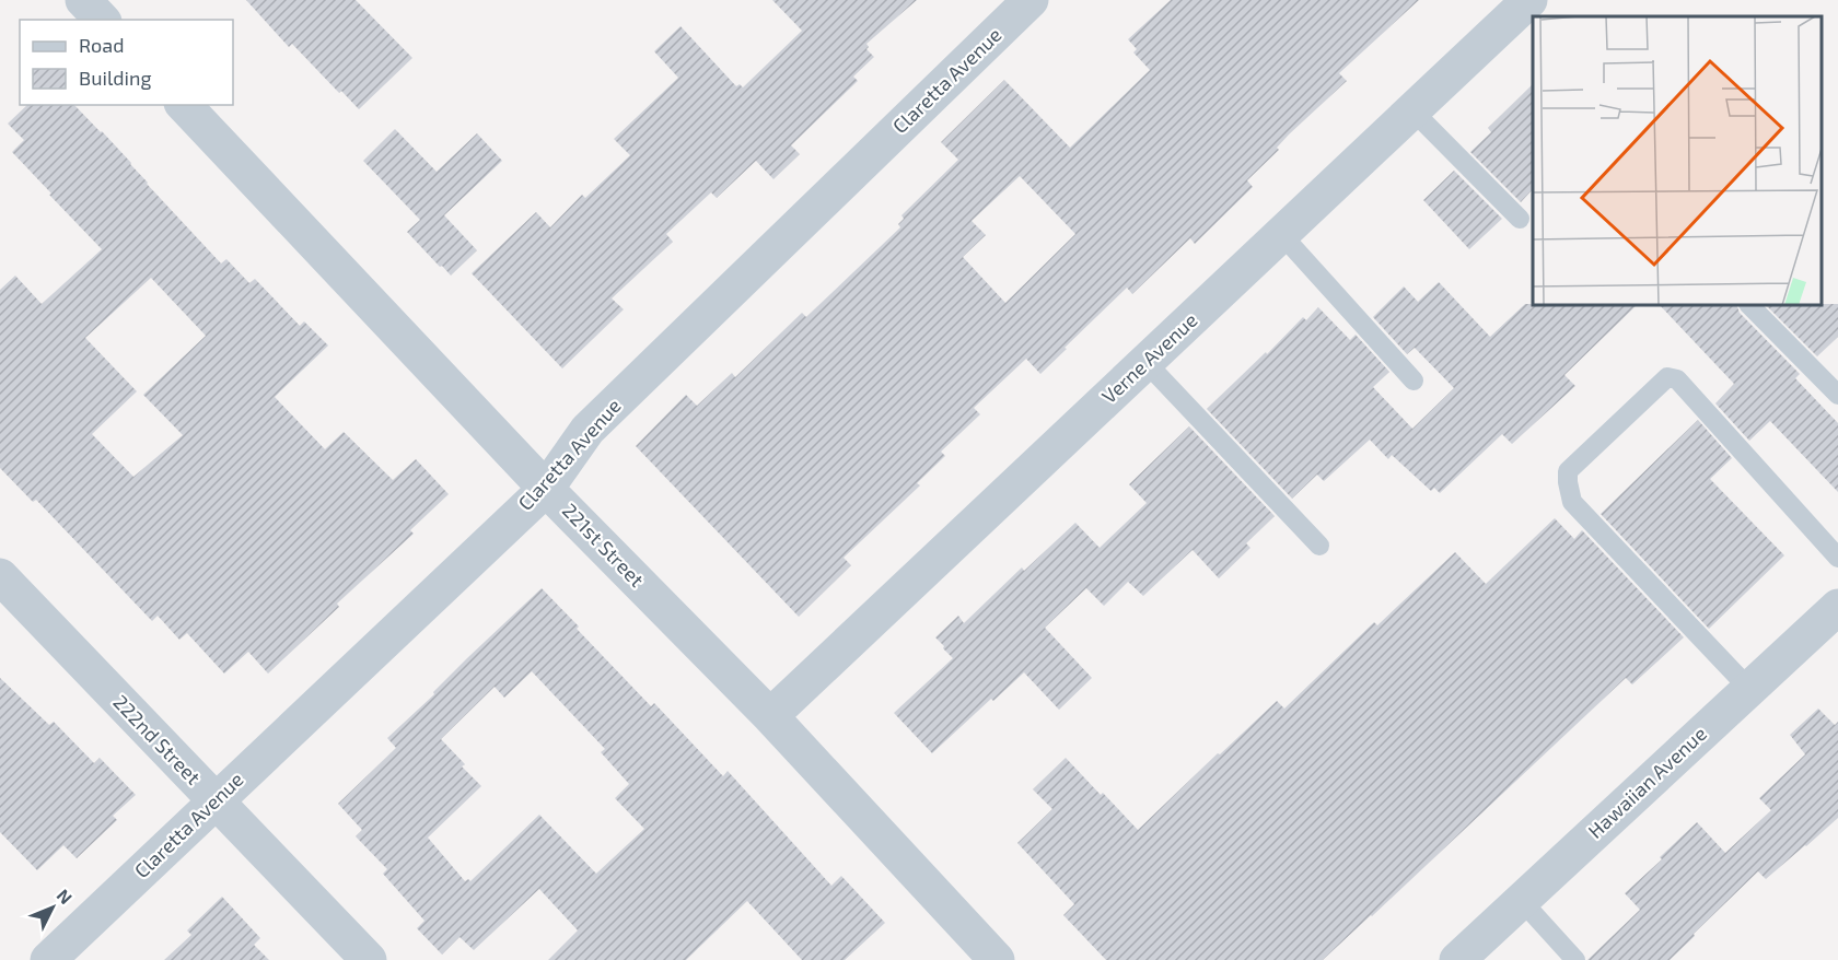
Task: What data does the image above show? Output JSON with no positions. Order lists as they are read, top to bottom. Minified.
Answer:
{"streets":{"street":["Claretta Avenue","Verne Avenue","221st Street","222nd Street","Hawaiian Avenue"]},"crossings":[["Claretta Avenue","221st Street"],["Claretta Avenue","222nd Street"],["Verne Avenue","221st Street"]],"legend":["Road","Building"],"north":"top right"}
